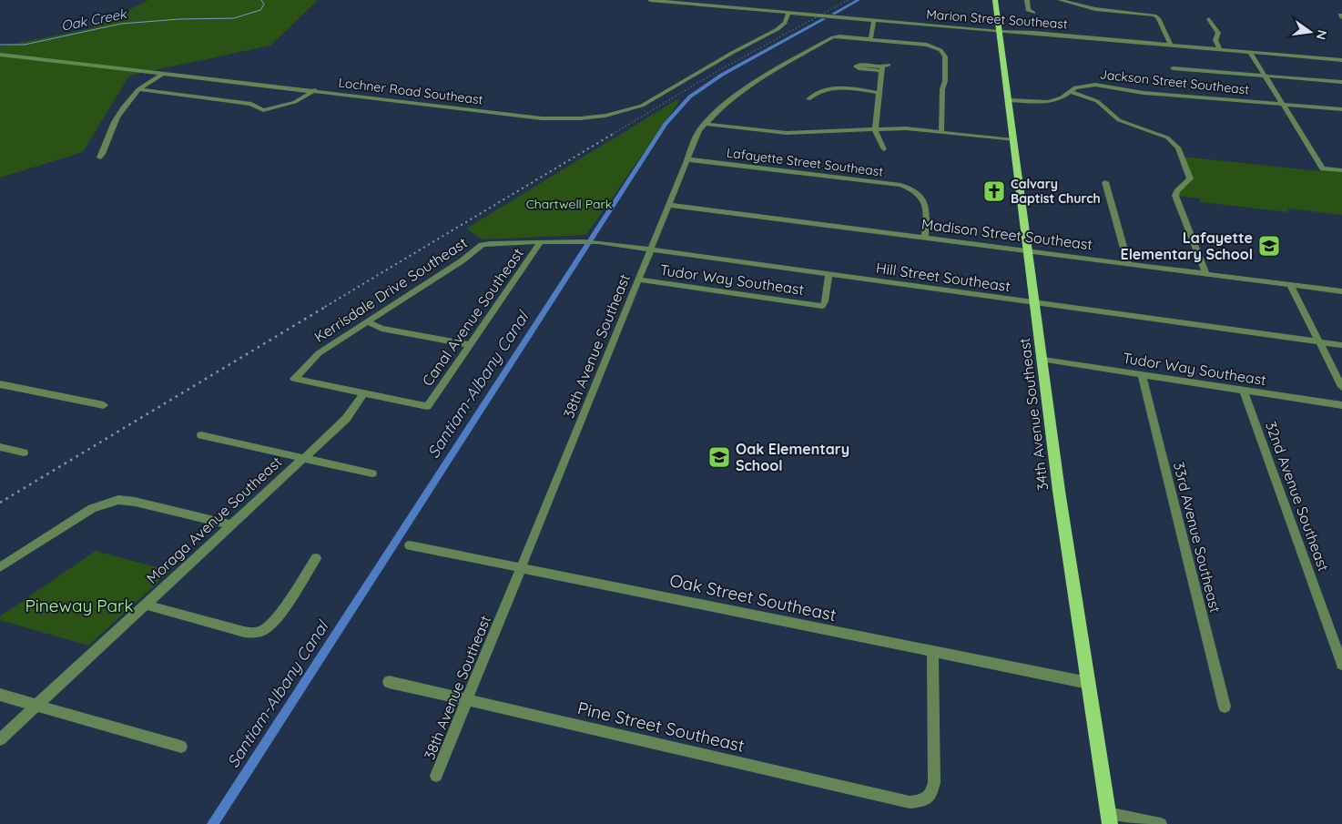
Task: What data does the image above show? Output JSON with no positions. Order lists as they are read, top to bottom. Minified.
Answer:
{"streets":{"main road":["34th Avenue Southeast"],"street":["Marion Street Southeast","Jackson Street Southeast","Lochner Road Southeast","Lafayette Street Southeast","Madison Street Southeast","Hill Street Southeast","Tudor Way Southeast","Kerrisdale Drive Southeast","Canal Avenue Southeast","38th Avenue Southeast","32nd Avenue Southeast","Moraga Avenue Southeast","33rd Avenue Southeast","Oak Street Southeast","Pine Street Southeast"]},"crossings":[["Marion Street Southeast","Lochner Road Southeast"],["Marion Street Southeast","34th Avenue Southeast"],["Jackson Street Southeast","34th Avenue Southeast"],["Lafayette Street Southeast","Madison Street Southeast"],["Lafayette Street Southeast","38th Avenue Southeast"],["Madison Street Southeast","38th Avenue Southeast"],["Madison Street Southeast","34th Avenue Southeast"],["Hill Street Southeast","Tudor Way Southeast"],["Hill Street Southeast","Kerrisdale Drive Southeast"],["Hill Street Southeast","Canal Avenue Southeast"],["Hill Street Southeast","38th Avenue Southeast"],["Hill Street Southeast","34th Avenue Southeast"],["Tudor Way Southeast","38th Avenue Southeast"],["Tudor Way Southeast","34th Avenue Southeast"],["Tudor Way Southeast","32nd Avenue Southeast"],["Tudor Way Southeast","33rd Avenue Southeast"],["Kerrisdale Drive Southeast","Canal Avenue Southeast"],["Kerrisdale Drive Southeast","Moraga Avenue Southeast"],["Canal Avenue Southeast","Moraga Avenue Southeast"],["38th Avenue Southeast","Oak Street Southeast"],["38th Avenue Southeast","Pine Street Southeast"],["34th Avenue Southeast","Oak Street Southeast"],["Oak Street Southeast","Pine Street Southeast"]],"water":["Oak Creek","Santiam-Albany Canal"],"parks":["Chartwell Park","Pineway Park"],"places":{"church":["Calvary Baptist Church"],"school or university":["Lafayette Elementary School","Oak Elementary School"]},"north":"right"}
